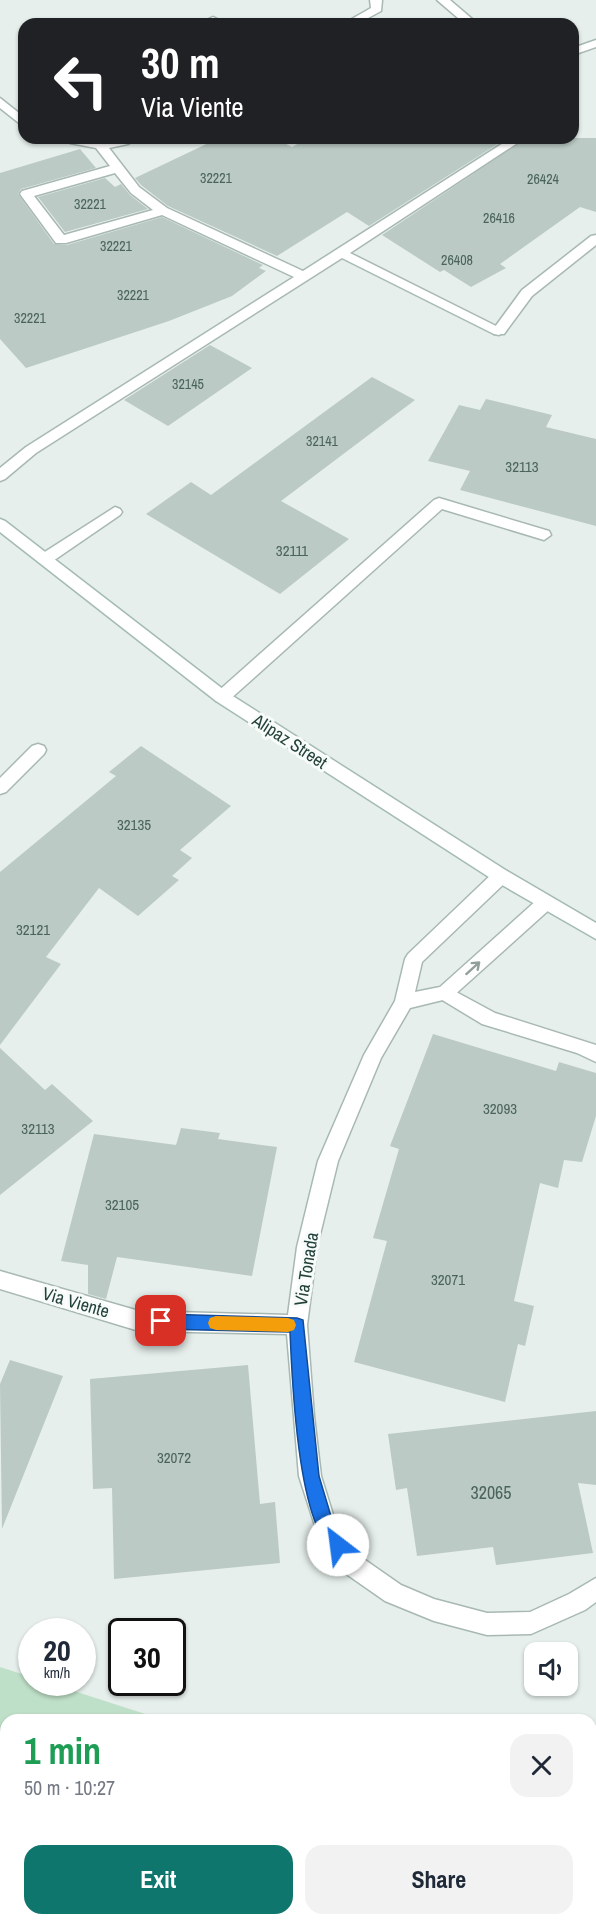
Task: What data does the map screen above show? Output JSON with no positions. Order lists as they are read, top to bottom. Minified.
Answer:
{"streets":{"street":["Alipaz Street","Via Tonada","Via Viente"]},"crossings":[["Alipaz Street","Via Tonada"],["Via Tonada","Via Viente"]],"house_numbers":["32221","26424","32221","26416","32221","26408","32221","32221","32145","32141","32113","32111","32135","32121","32093","32113","32105","32071","32072","32065"],"page":{"turn":["30 m","Via Viente"],"speed":"20 km/h","limit":"30","heading":["1 min","50 m · 10:27"],"buttons":["Exit","Share"]}}
